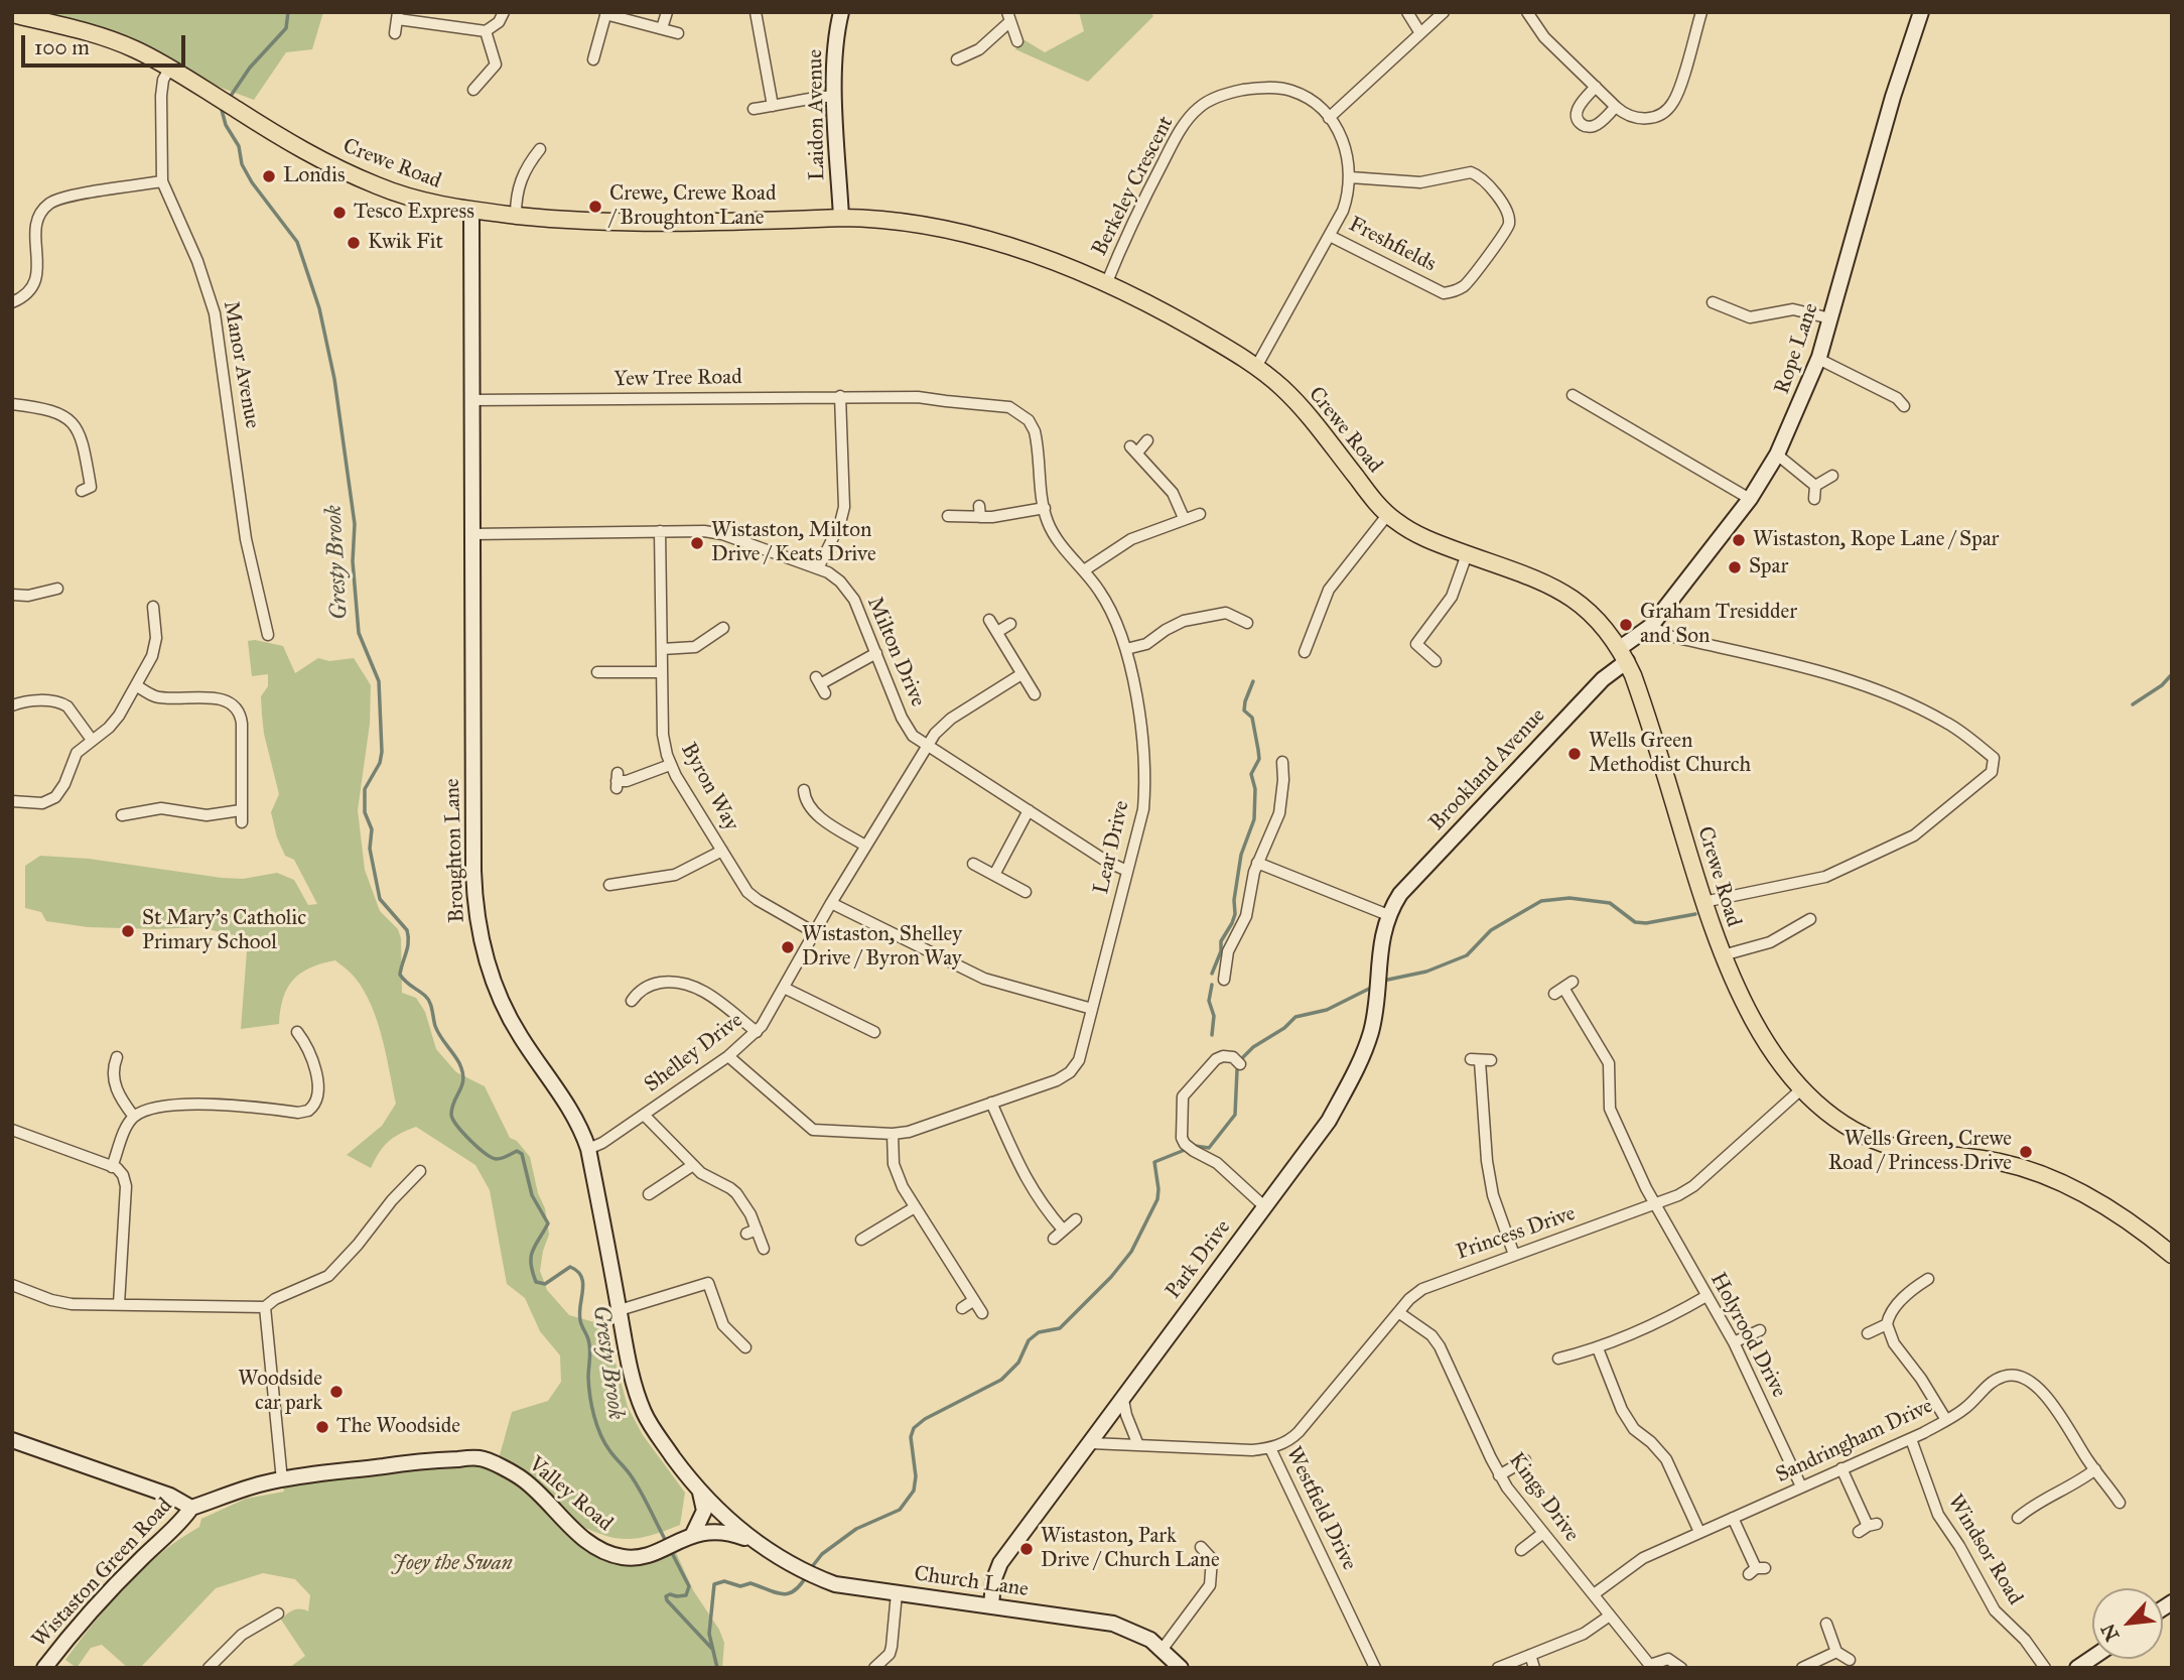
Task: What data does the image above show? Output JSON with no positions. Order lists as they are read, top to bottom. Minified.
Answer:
{"streets":{"main road":["Crewe Road"],"street":["Laidon Avenue","Berkeley Crescent","Freshfields","Rope Lane","Manor Avenue","Yew Tree Road","Milton Drive","Brookland Avenue","Byron Way","Lear Drive","Broughton Lane","Shelley Drive","Princess Drive","Park Drive","Holyrood Drive","Sandringham Drive","Valley Road","Kings Drive","Westfield Drive","Windsor Road","Wistaston Green Road","Church Lane"]},"crossings":[["Laidon Avenue","Crewe Road"],["Crewe Road","Berkeley Crescent"],["Crewe Road","Rope Lane"],["Crewe Road","Manor Avenue"],["Crewe Road","Brookland Avenue"],["Crewe Road","Broughton Lane"],["Crewe Road","Princess Drive"],["Berkeley Crescent","Freshfields"],["Rope Lane","Brookland Avenue"],["Yew Tree Road","Lear Drive"],["Yew Tree Road","Broughton Lane"],["Milton Drive","Byron Way"],["Milton Drive","Lear Drive"],["Milton Drive","Broughton Lane"],["Milton Drive","Shelley Drive"],["Brookland Avenue","Park Drive"],["Byron Way","Shelley Drive"],["Lear Drive","Shelley Drive"],["Broughton Lane","Shelley Drive"],["Broughton Lane","Valley Road"],["Broughton Lane","Church Lane"],["Princess Drive","Holyrood Drive"],["Princess Drive","Kings Drive"],["Princess Drive","Westfield Drive"],["Park Drive","Westfield Drive"],["Park Drive","Church Lane"],["Holyrood Drive","Sandringham Drive"],["Sandringham Drive","Kings Drive"],["Sandringham Drive","Windsor Road"],["Valley Road","Wistaston Green Road"],["Valley Road","Church Lane"]],"water":["Gresty Brook"],"parks":["Joey the Swan"],"places":["Londis","Crewe, Crewe Road / Broughton Lane","Tesco Express","Kwik Fit","Wistaston, Rope Lane / Spar","Wistaston, Milton Drive / Keats Drive","Spar","Graham Tresidder and Son","Wells Green Methodist Church","St Mary's Catholic Primary School","Wistaston, Shelley Drive / Byron Way","Wells Green, Crewe Road / Princess Drive","Woodside car park","The Woodside","Wistaston, Park Drive / Church Lane"],"scale_bar":"100 m","north":"bottom left"}
